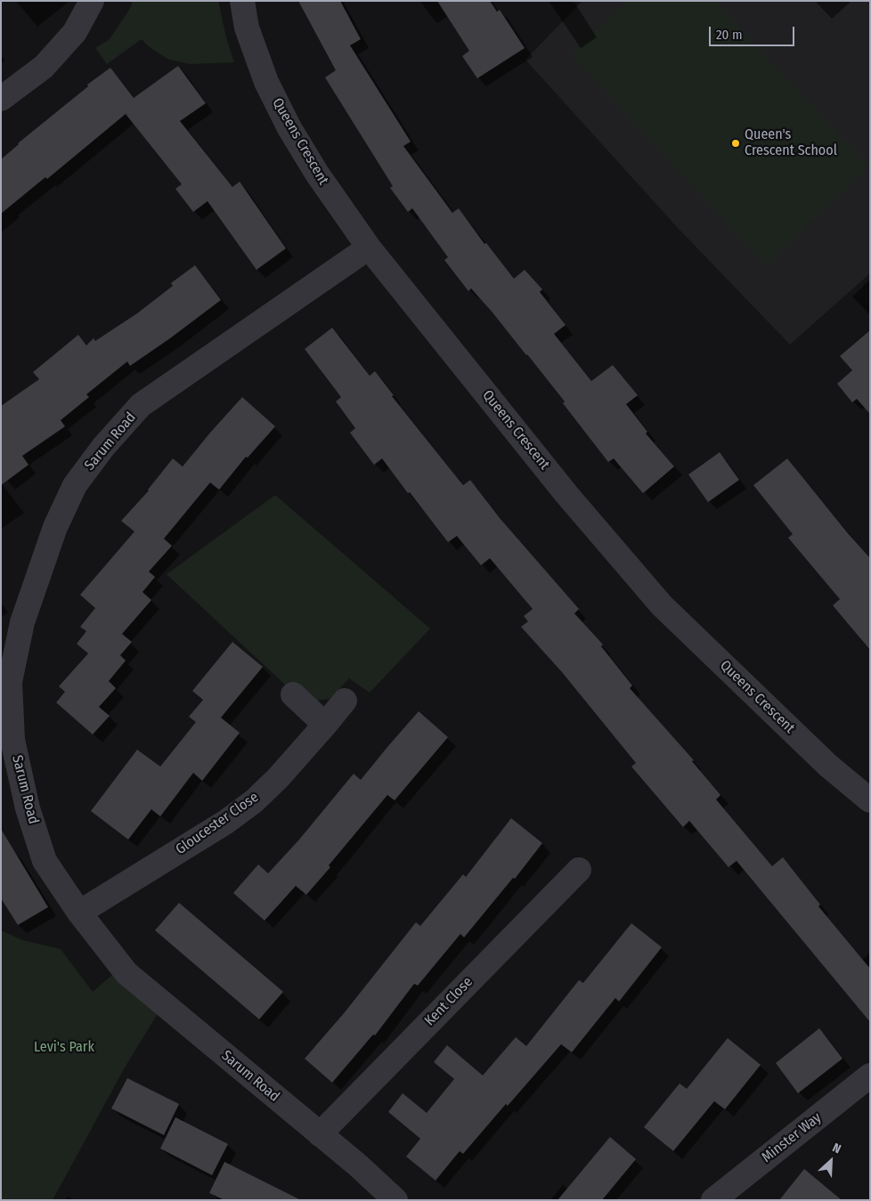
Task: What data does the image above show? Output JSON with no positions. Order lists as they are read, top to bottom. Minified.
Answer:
{"streets":{"street":["Queens Crescent","Sarum Road","Gloucester Close","Kent Close","Minster Way"]},"crossings":[["Queens Crescent","Sarum Road"],["Sarum Road","Gloucester Close"],["Sarum Road","Kent Close"]],"parks":["Levi's Park"],"places":["Queen's Crescent School"],"scale_bar":"20 m","north":"top right"}
